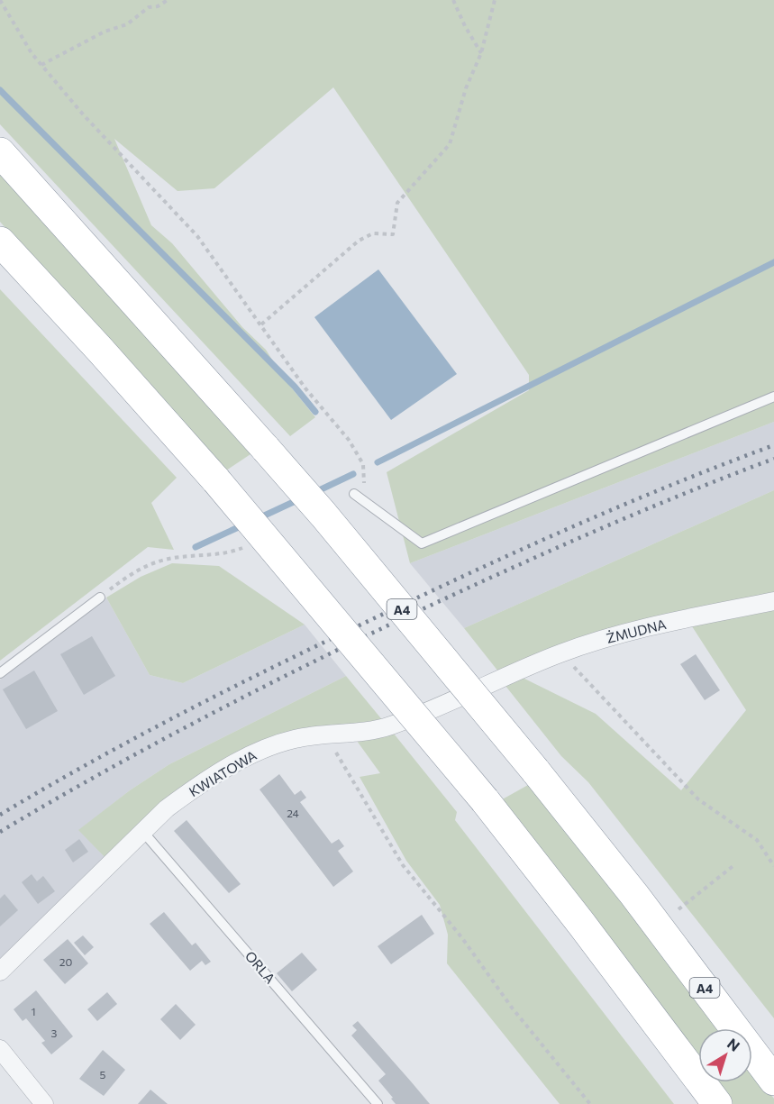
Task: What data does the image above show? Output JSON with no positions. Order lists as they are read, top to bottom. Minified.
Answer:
{"streets":{"highway":["A4"],"street":["ŻMUDNA","KWIATOWA"],"lane":["ORLA"]},"crossings":[["ŻMUDNA","KWIATOWA"],["KWIATOWA","ORLA"]],"house_numbers":["24","20","1","3","5"],"north":"top right"}
